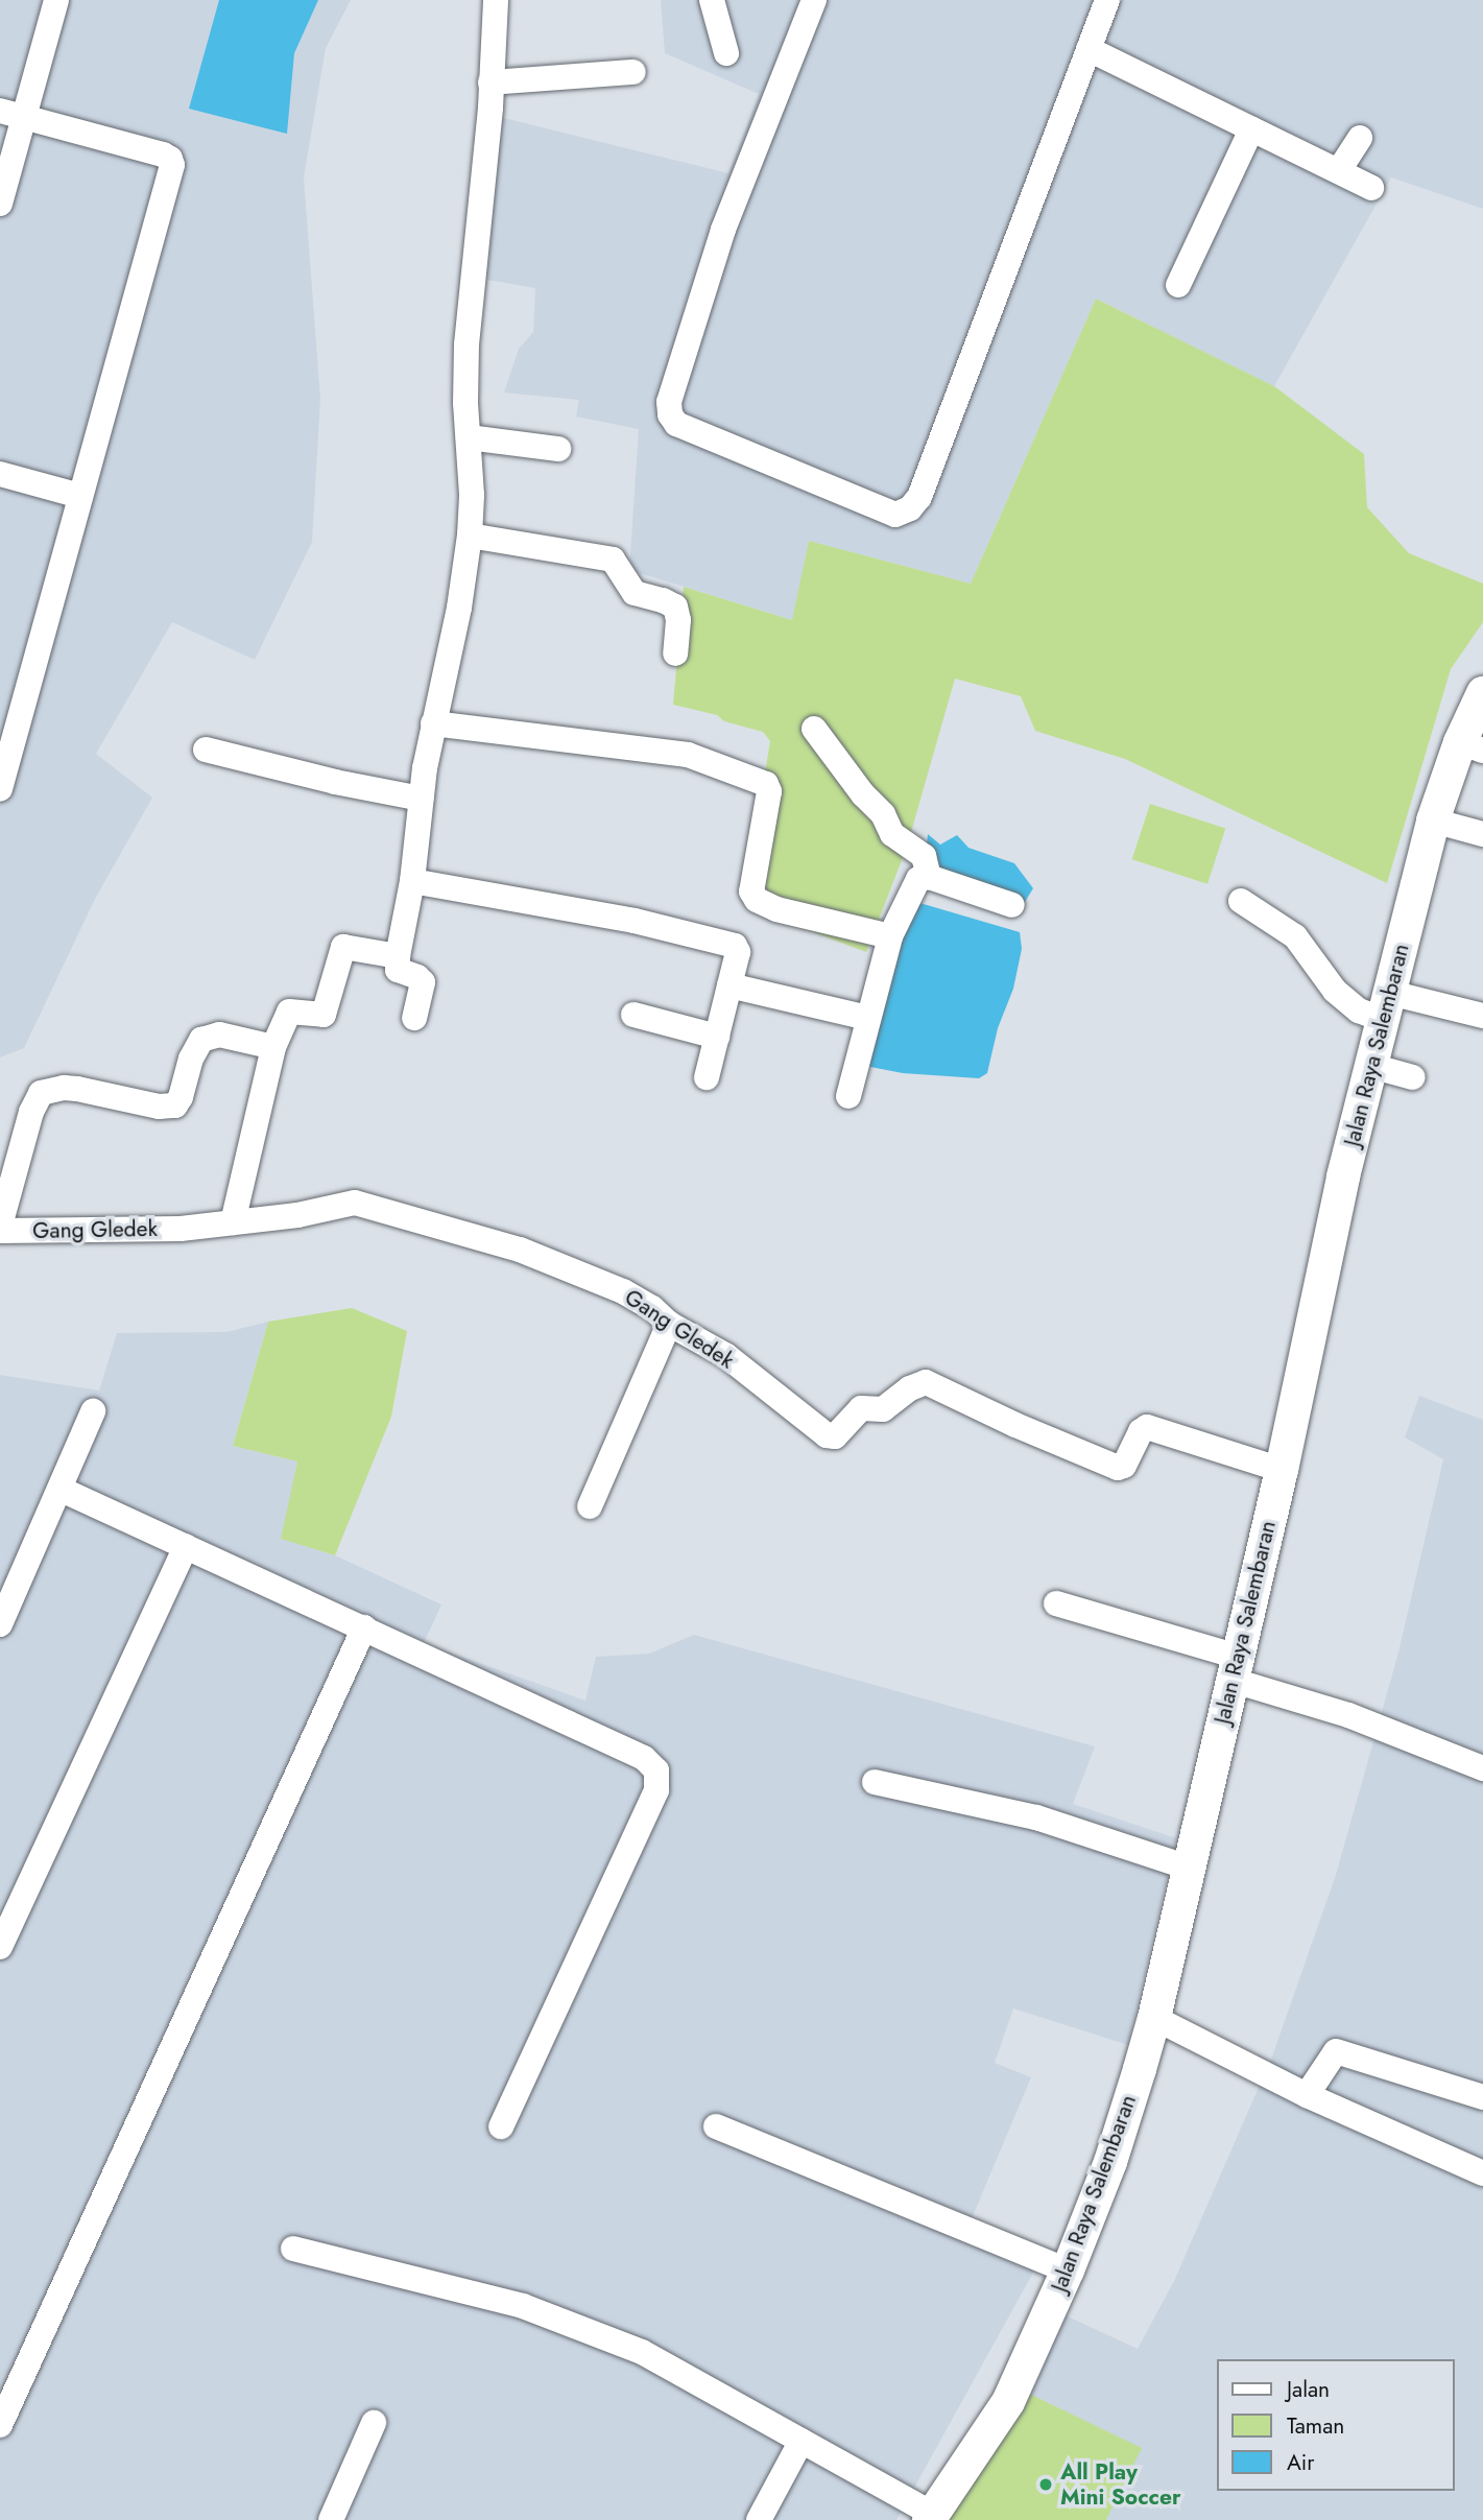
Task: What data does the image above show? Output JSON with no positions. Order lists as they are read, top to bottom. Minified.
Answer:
{"streets":{"main road":["Jalan Raya Salembaran"],"street":["Gang Gledek"]},"crossings":[["Jalan Raya Salembaran","Gang Gledek"]],"places":["All Play Mini Soccer"],"legend":["Jalan","Taman","Air"]}
